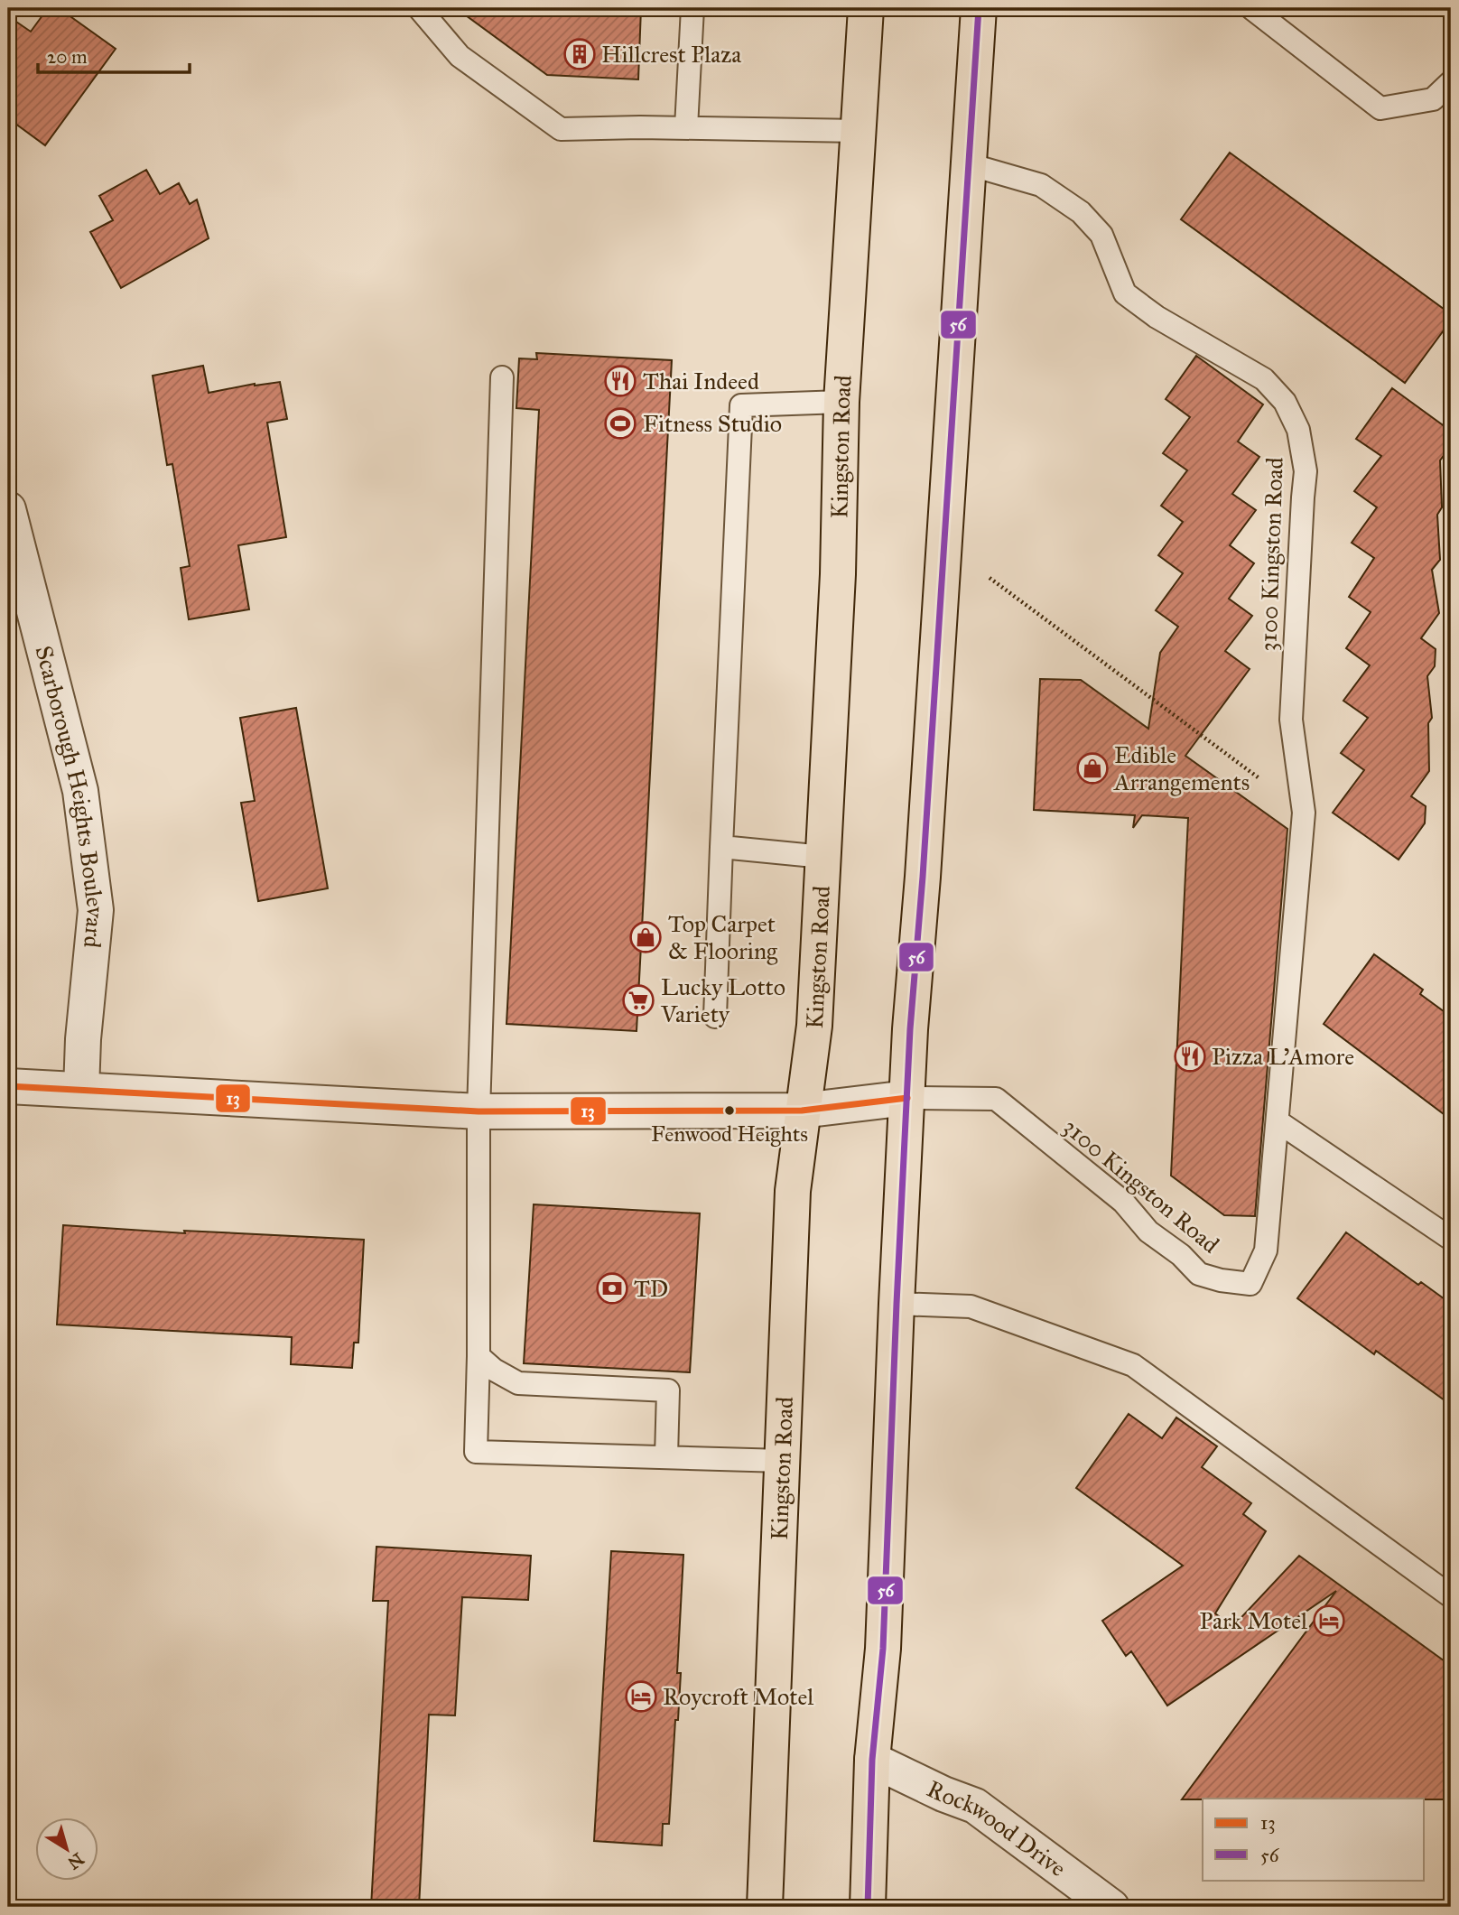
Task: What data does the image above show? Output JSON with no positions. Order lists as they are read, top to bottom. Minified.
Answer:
{"streets":{"main road":["Kingston Road"],"street":["Scarborough Heights Boulevard","Rockwood Drive"],"lane":["3100 Kingston Road"]},"places":{"building":["Hillcrest Plaza"],"restaurant":["Thai Indeed","Pizza L'Amore"],"sports":["Fitness Studio"],"shop":["Edible Arrangements","Top Carpet & Flooring"],"supermarket":["Lucky Lotto Variety"],"other":["Fenwood Heights"],"bank":["TD"],"hotel":["Park Motel","Roycroft Motel"]},"lines":["transit line 56","transit line 13"],"legend":["13","56"],"scale_bar":"20 m","north":"bottom right"}
